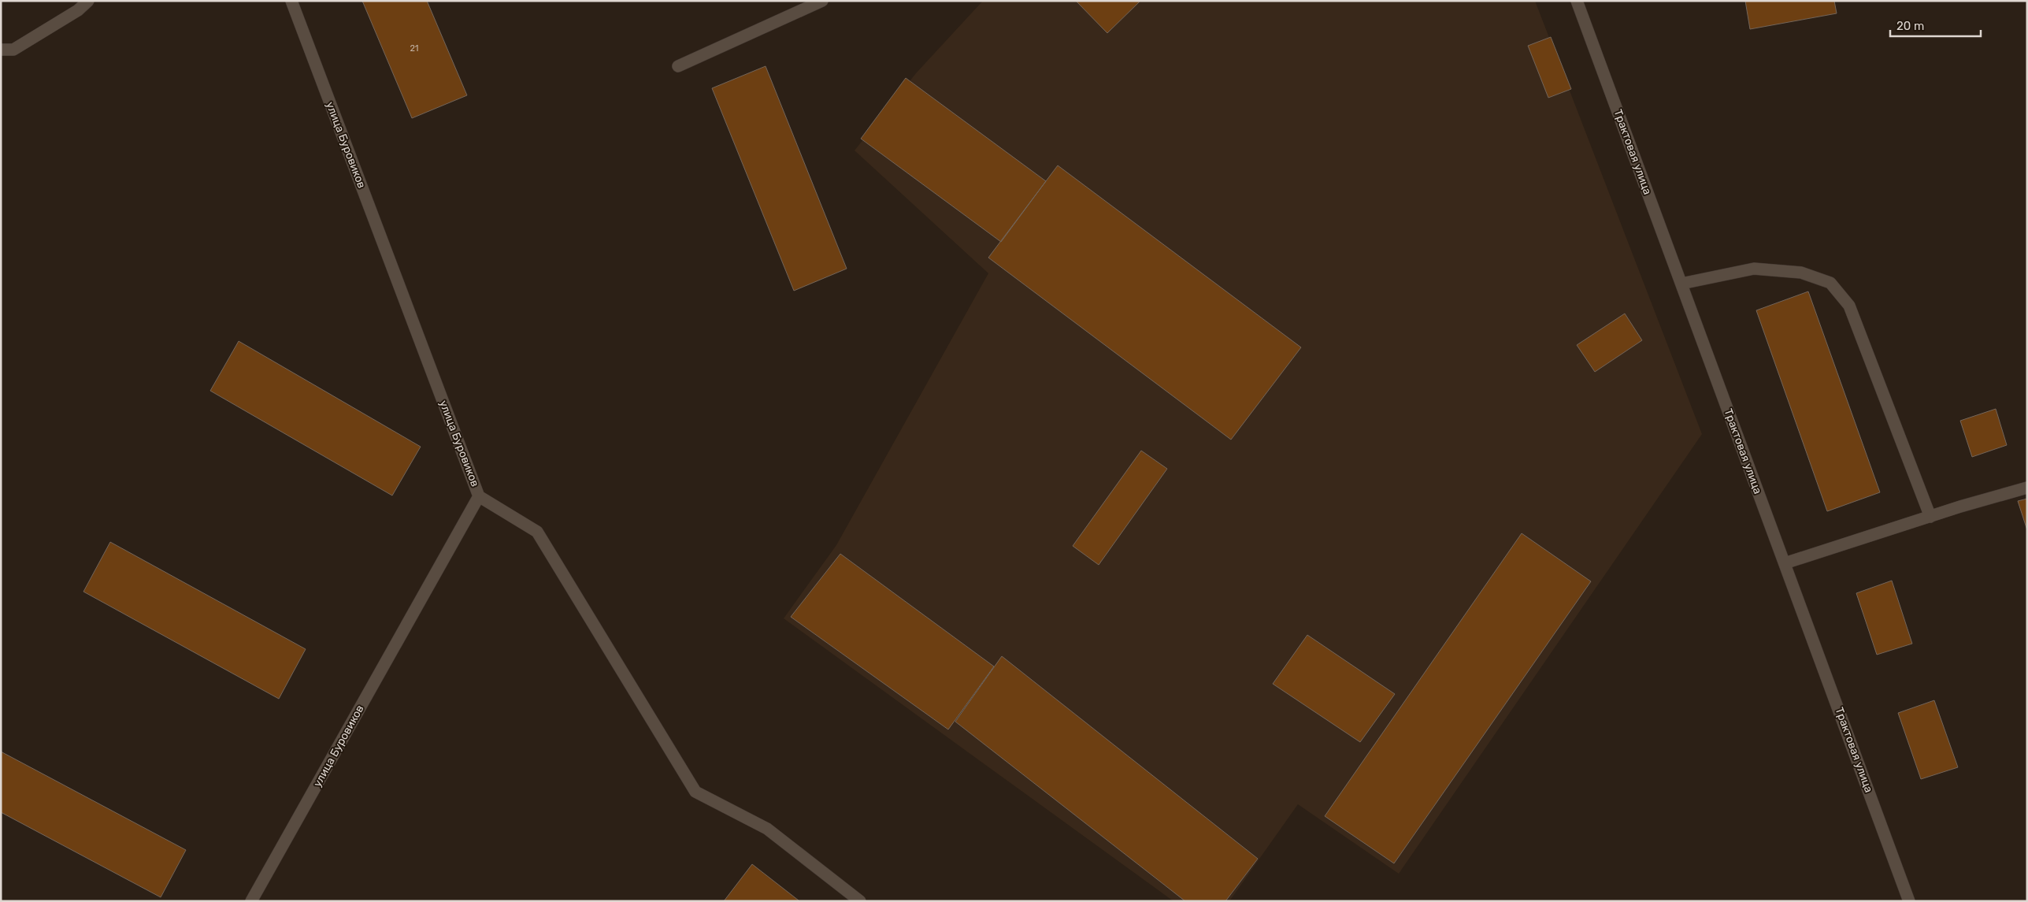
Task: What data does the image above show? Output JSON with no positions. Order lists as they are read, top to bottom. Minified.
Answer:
{"streets":{"street":["улица Буровиков","Трактовая улица"]},"house_numbers":["21"],"scale_bar":"20 m"}
